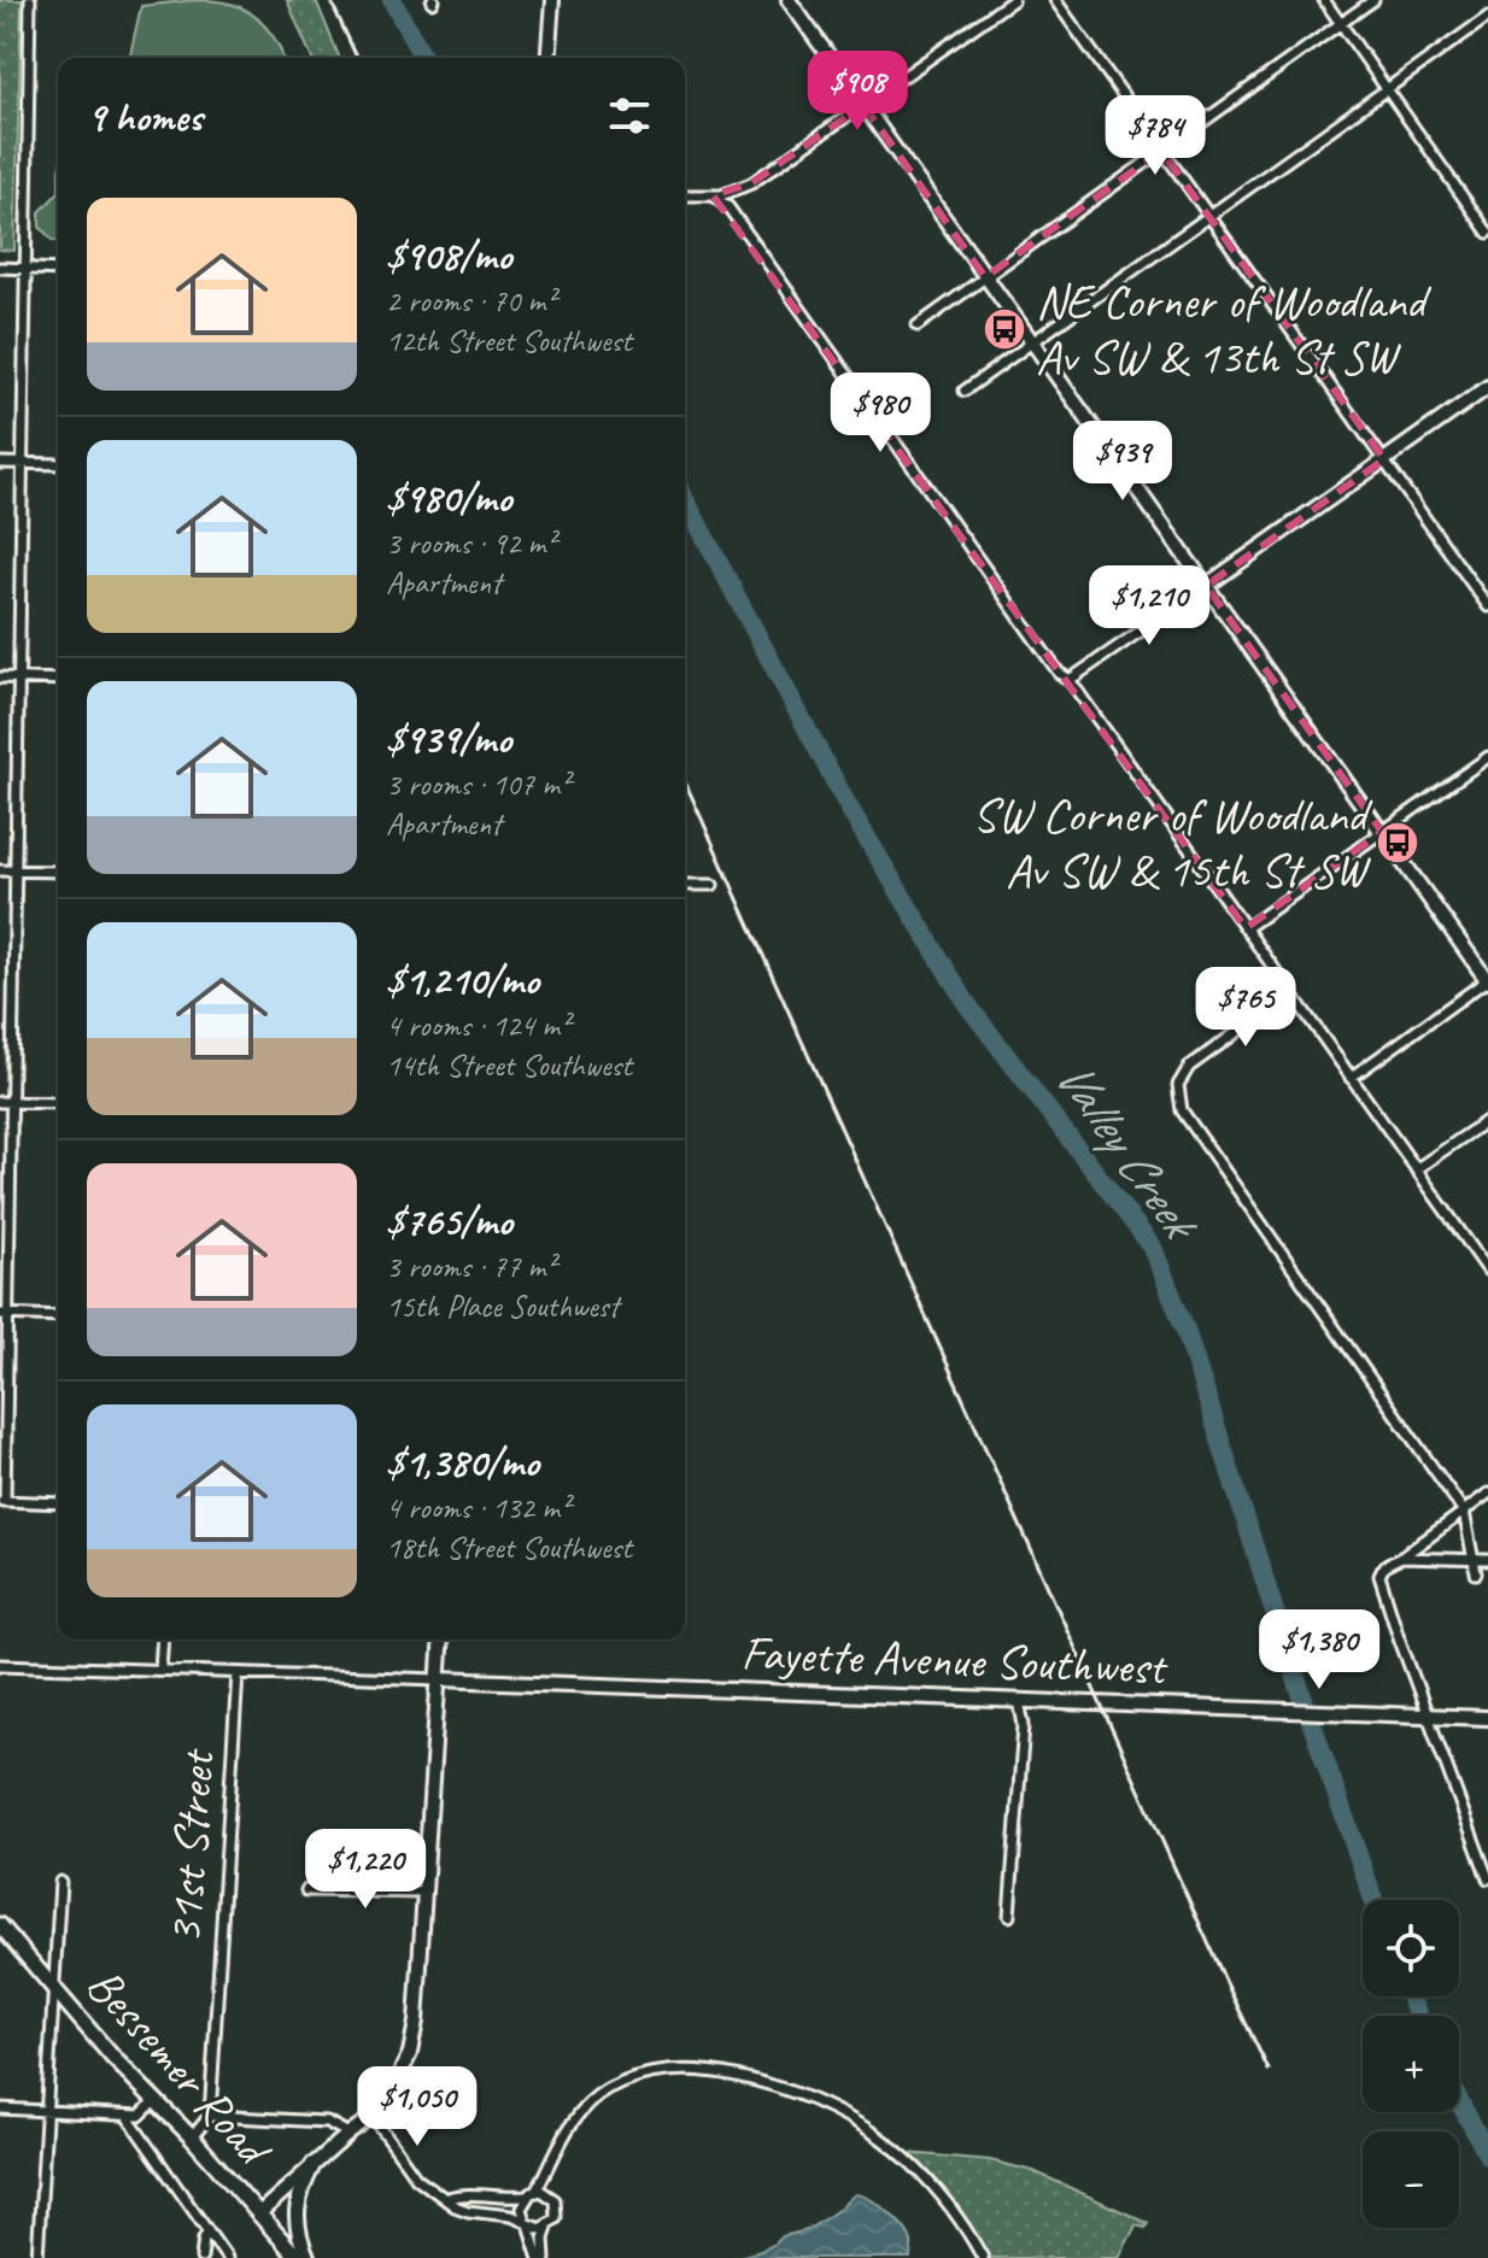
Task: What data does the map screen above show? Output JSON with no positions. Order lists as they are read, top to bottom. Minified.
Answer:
{"streets":{"main road":["Bessemer Road"],"street":["Fayette Avenue Southwest","31st Street"]},"water":["Valley Creek"],"places":{"bus stop":["NE Corner of Woodland Av SW & 13th St SW","SW Corner of Woodland Av SW & 15th St SW"]},"page":{"price":["$908","$784","$980","$939","$1,210","$765","$1,380","$1,220","$1,050"],"heading":"9 homes","list":[{"name":"$908/mo","note":"2 rooms · 70 m² · 12th Street Southwest"},{"name":"$980/mo","note":"3 rooms · 92 m² · Apartment"},{"name":"$939/mo","note":"3 rooms · 107 m² · Apartment"},{"name":"$1,210/mo","note":"4 rooms · 124 m² · 14th Street Southwest"},{"name":"$765/mo","note":"3 rooms · 77 m² · 15th Place Southwest"},{"name":"$1,380/mo","note":"4 rooms · 132 m² · 18th Street Southwest"}],"map_buttons":["+","−"]}}
